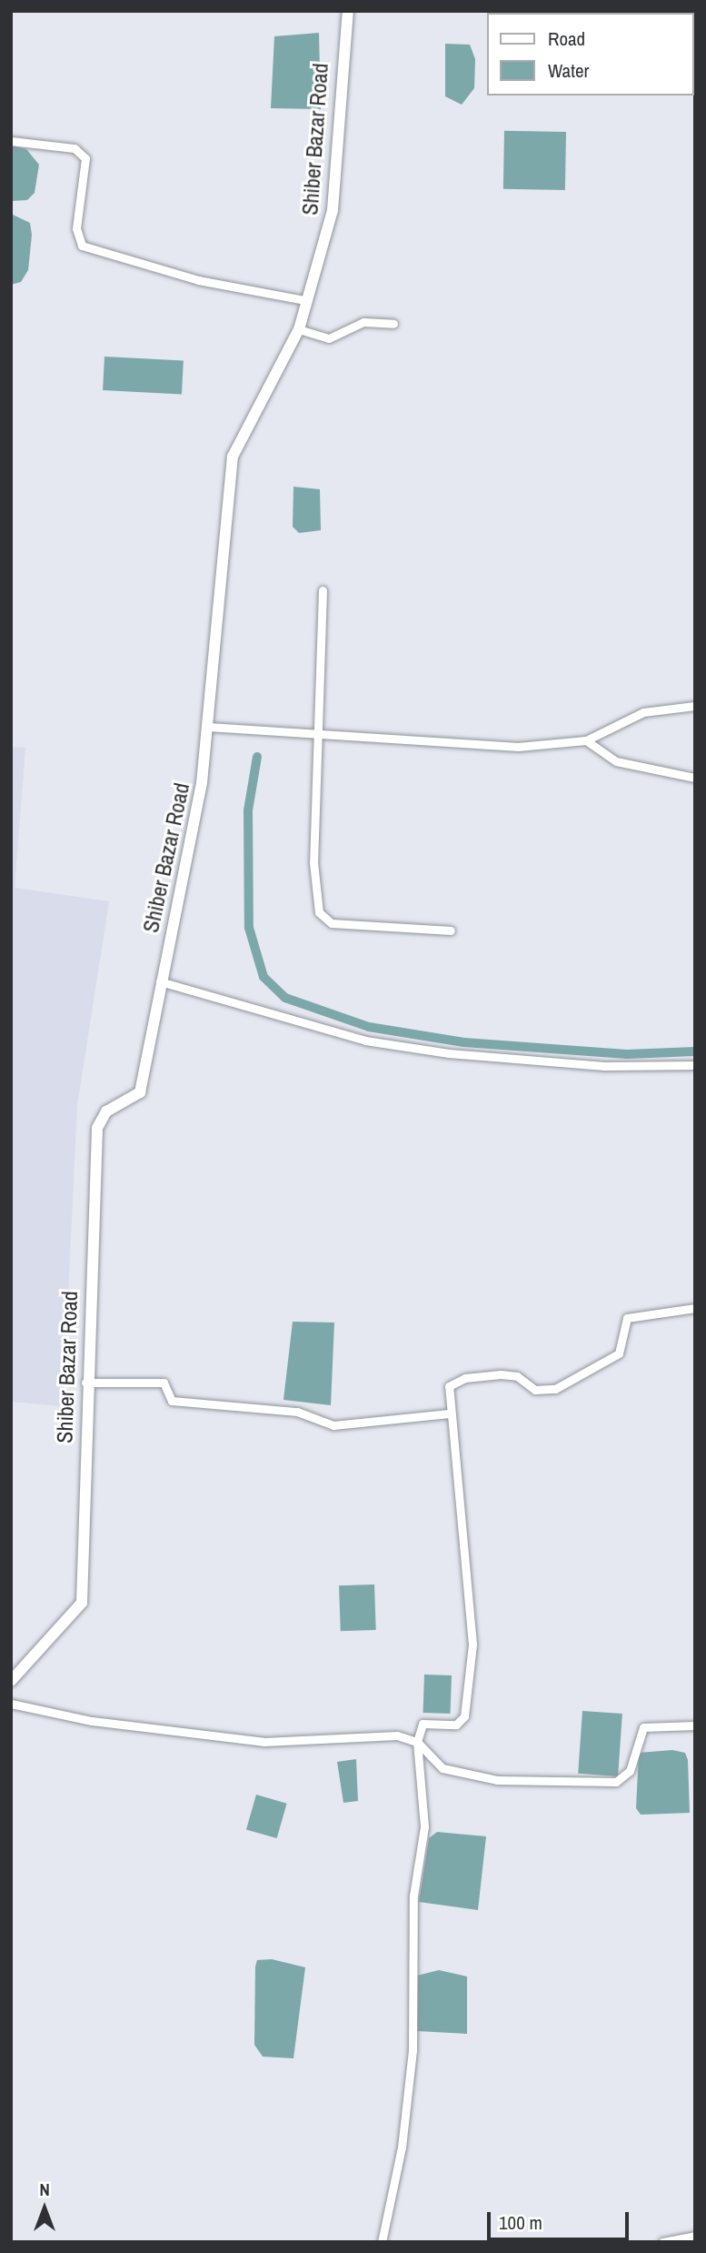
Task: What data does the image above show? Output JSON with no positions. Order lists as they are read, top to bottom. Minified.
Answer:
{"streets":{"street":["Shiber Bazar Road"]},"legend":["Road","Water"],"scale_bar":"100 m","north":"top"}
